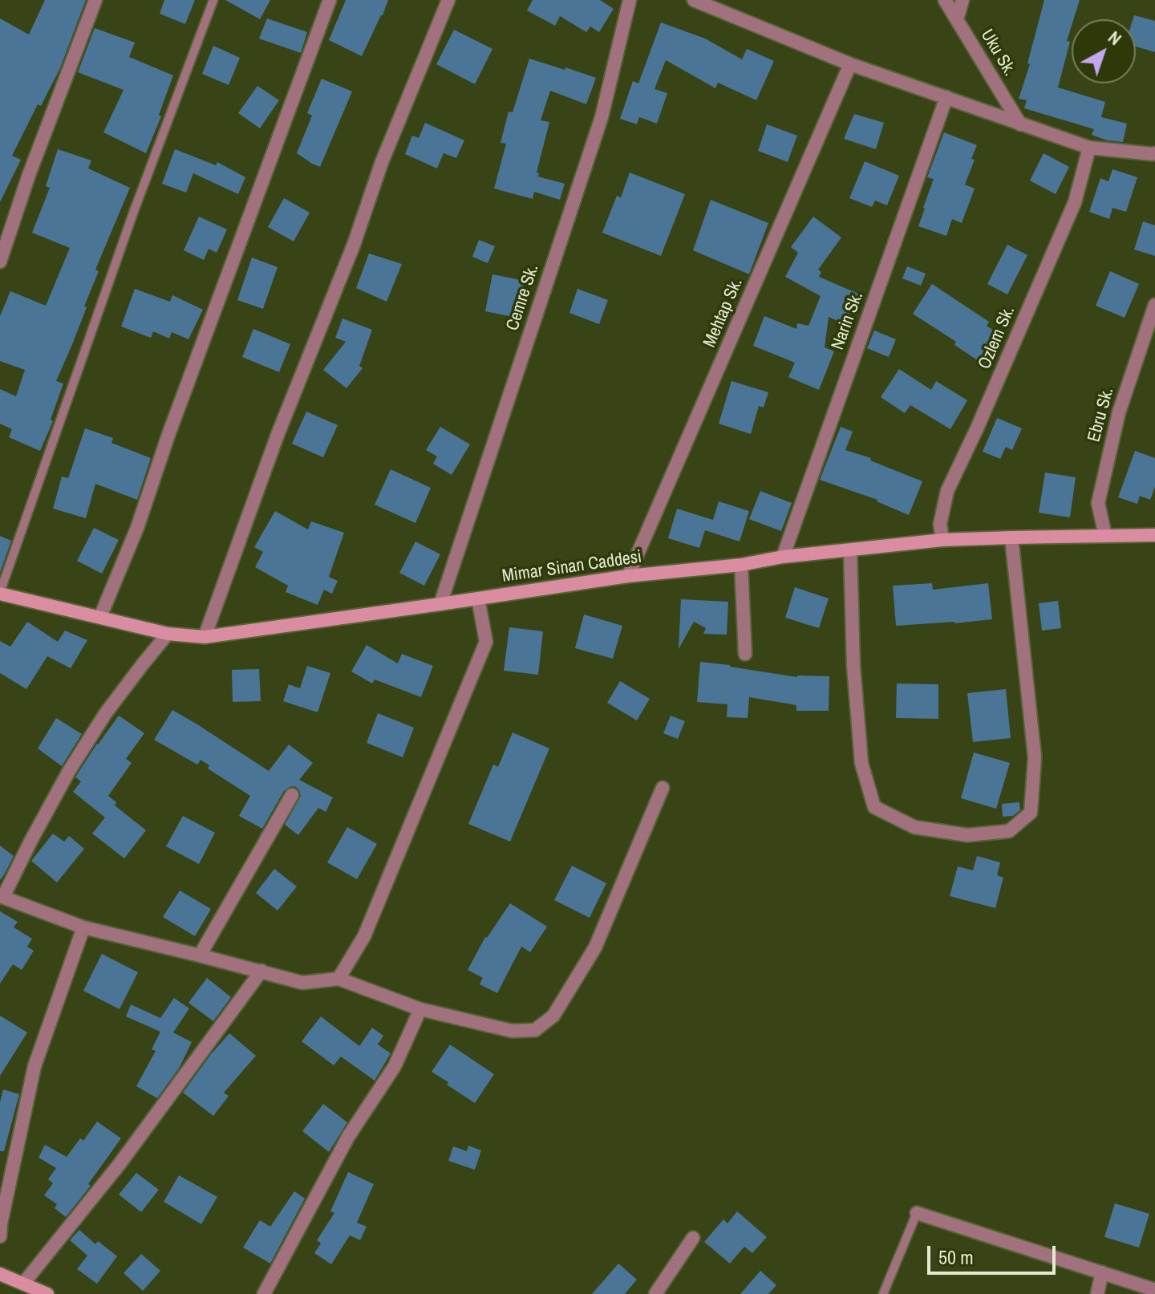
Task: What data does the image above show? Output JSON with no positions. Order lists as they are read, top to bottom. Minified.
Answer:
{"streets":{"street":["Uku Sk.","Cemre Sk.","Mehtap Sk.","Narin Sk.","Ozlem Sk.","Ebru Sk.","Mimar Sinan Caddesi"]},"crossings":[["Cemre Sk.","Mimar Sinan Caddesi"],["Mehtap Sk.","Mimar Sinan Caddesi"],["Narin Sk.","Mimar Sinan Caddesi"],["Ozlem Sk.","Mimar Sinan Caddesi"],["Ebru Sk.","Mimar Sinan Caddesi"]],"scale_bar":"50 m","north":"top right"}
